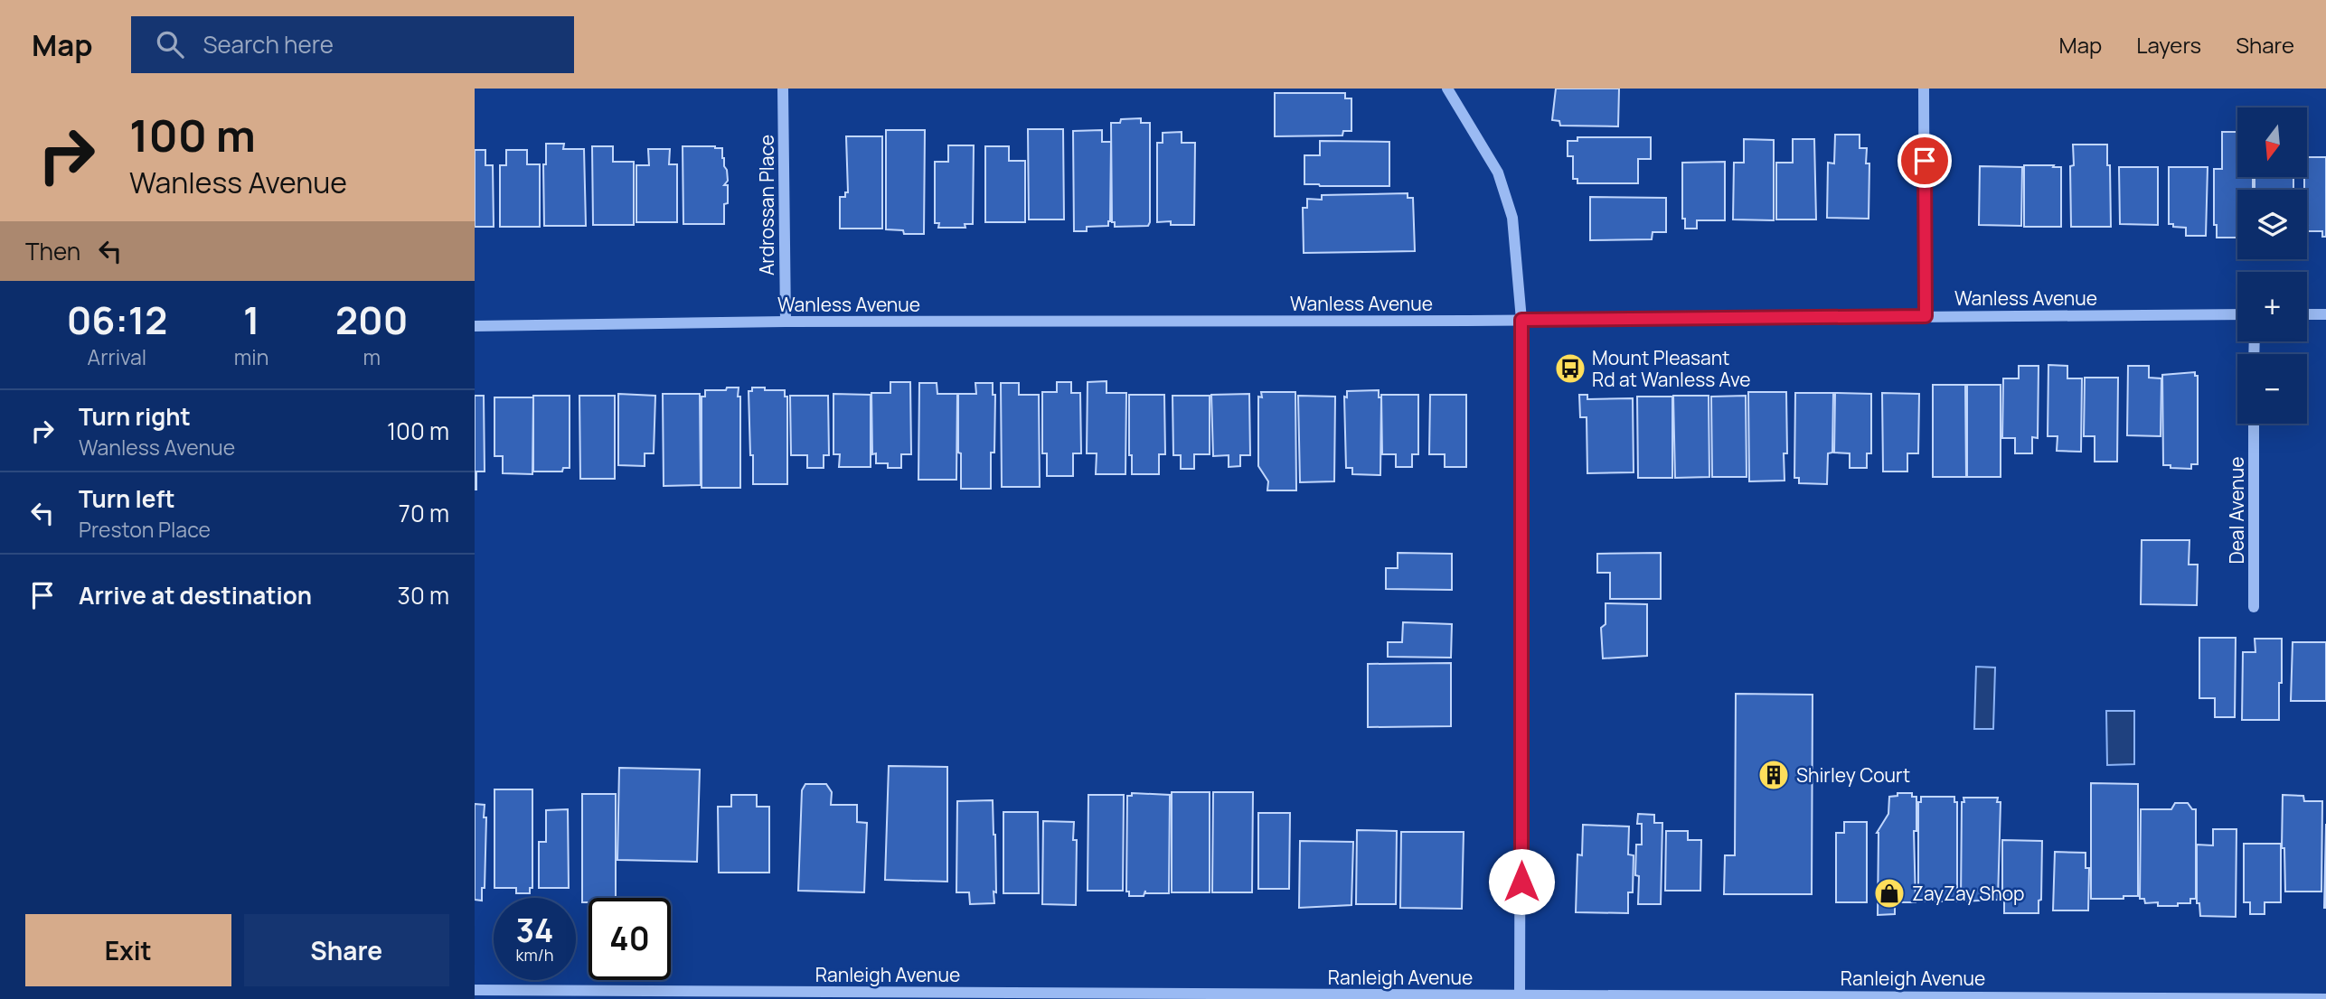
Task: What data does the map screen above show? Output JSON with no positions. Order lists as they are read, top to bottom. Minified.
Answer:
{"streets":{"street":["Ardrossan Place","Wanless Avenue","Deal Avenue","Ranleigh Avenue"]},"crossings":[["Ardrossan Place","Wanless Avenue"]],"places":{"bus stop":["Mount Pleasant Rd at Wanless Ave"],"building":["Shirley Court"],"shop":["ZayZay Shop"]},"north":"bottom","page":{"header":"Map","search":"Search here","nav":["Map","Layers","Share"],"turn":["100 m","Wanless Avenue"],"map_buttons":["+","−"],"then":"Then","eta":["06:12","Arrival","1","min","200","m"],"list":[{"name":"Turn right","note":"Wanless Avenue","value":"100 m"},{"name":"Turn left","note":"Preston Place","value":"70 m"},{"name":"Arrive at destination","value":"30 m"}],"speed":"34 km/h","limit":"40","buttons":["Exit","Share"]}}
